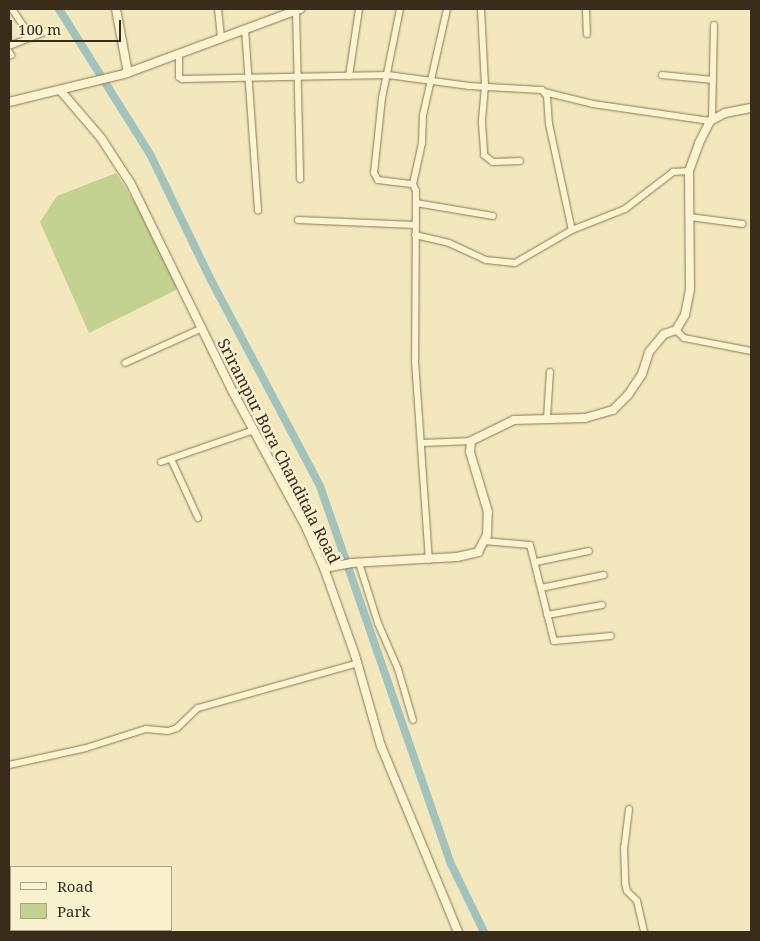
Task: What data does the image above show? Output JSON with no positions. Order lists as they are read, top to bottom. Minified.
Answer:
{"streets":{"street":["Srirampur Bora Chanditala Road"]},"legend":["Road","Park"],"scale_bar":"100 m"}
